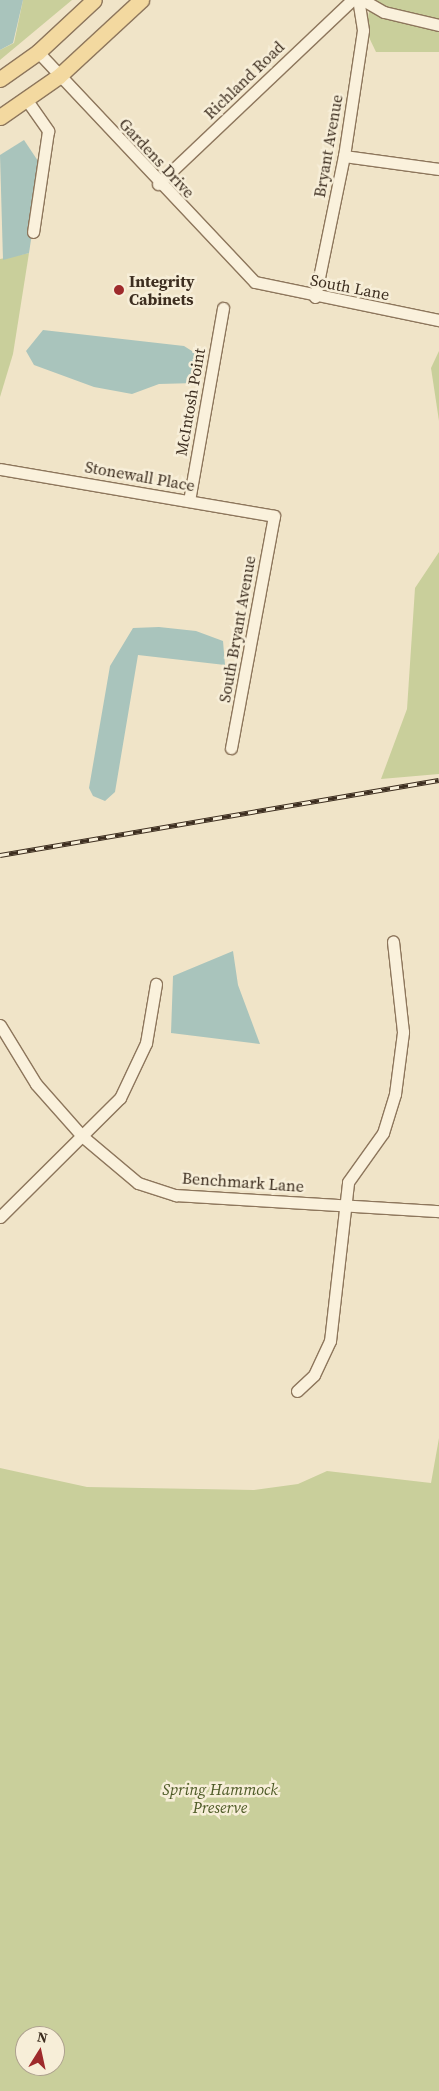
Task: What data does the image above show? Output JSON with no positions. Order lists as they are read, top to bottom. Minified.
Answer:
{"streets":{"street":["Richland Road","Bryant Avenue","Gardens Drive","South Lane","McIntosh Point","Stonewall Place","South Bryant Avenue","Benchmark Lane"]},"crossings":[["Richland Road","Gardens Drive"],["Bryant Avenue","South Lane"],["Gardens Drive","South Lane"],["McIntosh Point","Stonewall Place"],["Stonewall Place","South Bryant Avenue"]],"parks":["Spring Hammock Preserve"],"places":["Integrity Cabinets"],"north":"top"}
